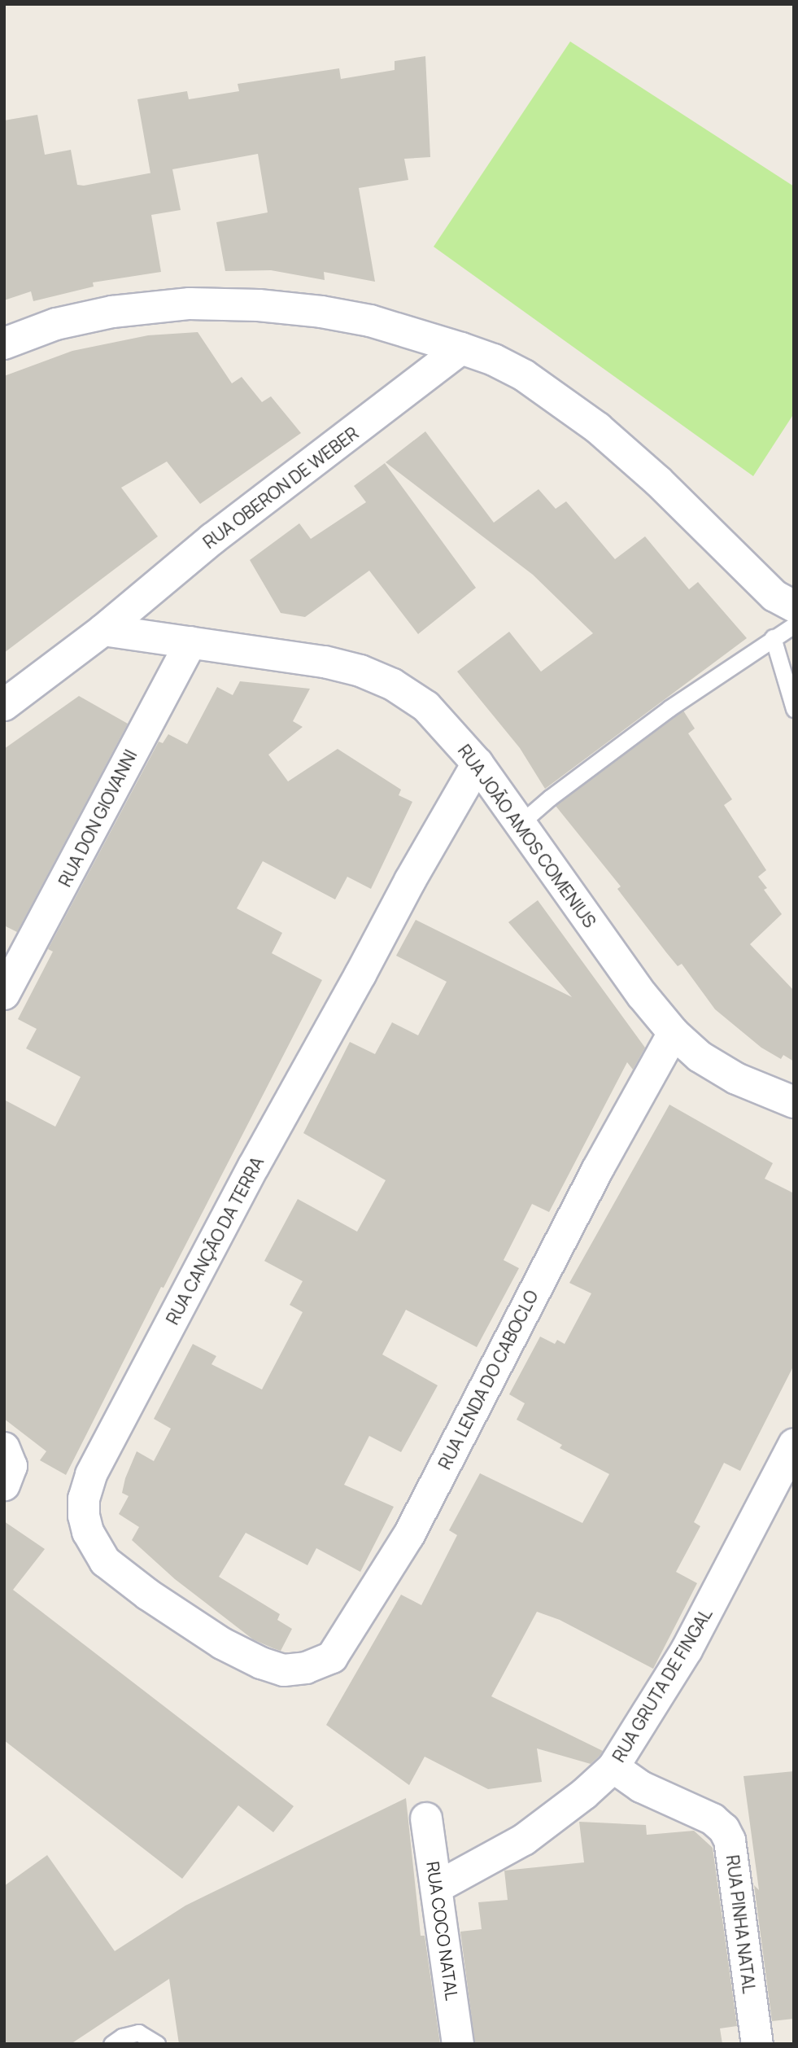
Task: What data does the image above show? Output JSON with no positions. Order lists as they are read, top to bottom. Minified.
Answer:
{"streets":{"street":["RUA OBERON DE WEBER","RUA DON GIOVANNI","RUA JOÃO AMOS COMENIUS","RUA CANÇÃO DA TERRA","RUA LENDA DO CABOCLO","RUA GRUTA DE FINGAL","RUA PINHA NATAL","RUA COCO NATAL"]},"crossings":[["RUA OBERON DE WEBER","RUA JOÃO AMOS COMENIUS"],["RUA DON GIOVANNI","RUA JOÃO AMOS COMENIUS"],["RUA JOÃO AMOS COMENIUS","RUA CANÇÃO DA TERRA"],["RUA JOÃO AMOS COMENIUS","RUA LENDA DO CABOCLO"],["RUA CANÇÃO DA TERRA","RUA LENDA DO CABOCLO"],["RUA GRUTA DE FINGAL","RUA PINHA NATAL"],["RUA GRUTA DE FINGAL","RUA COCO NATAL"]]}
